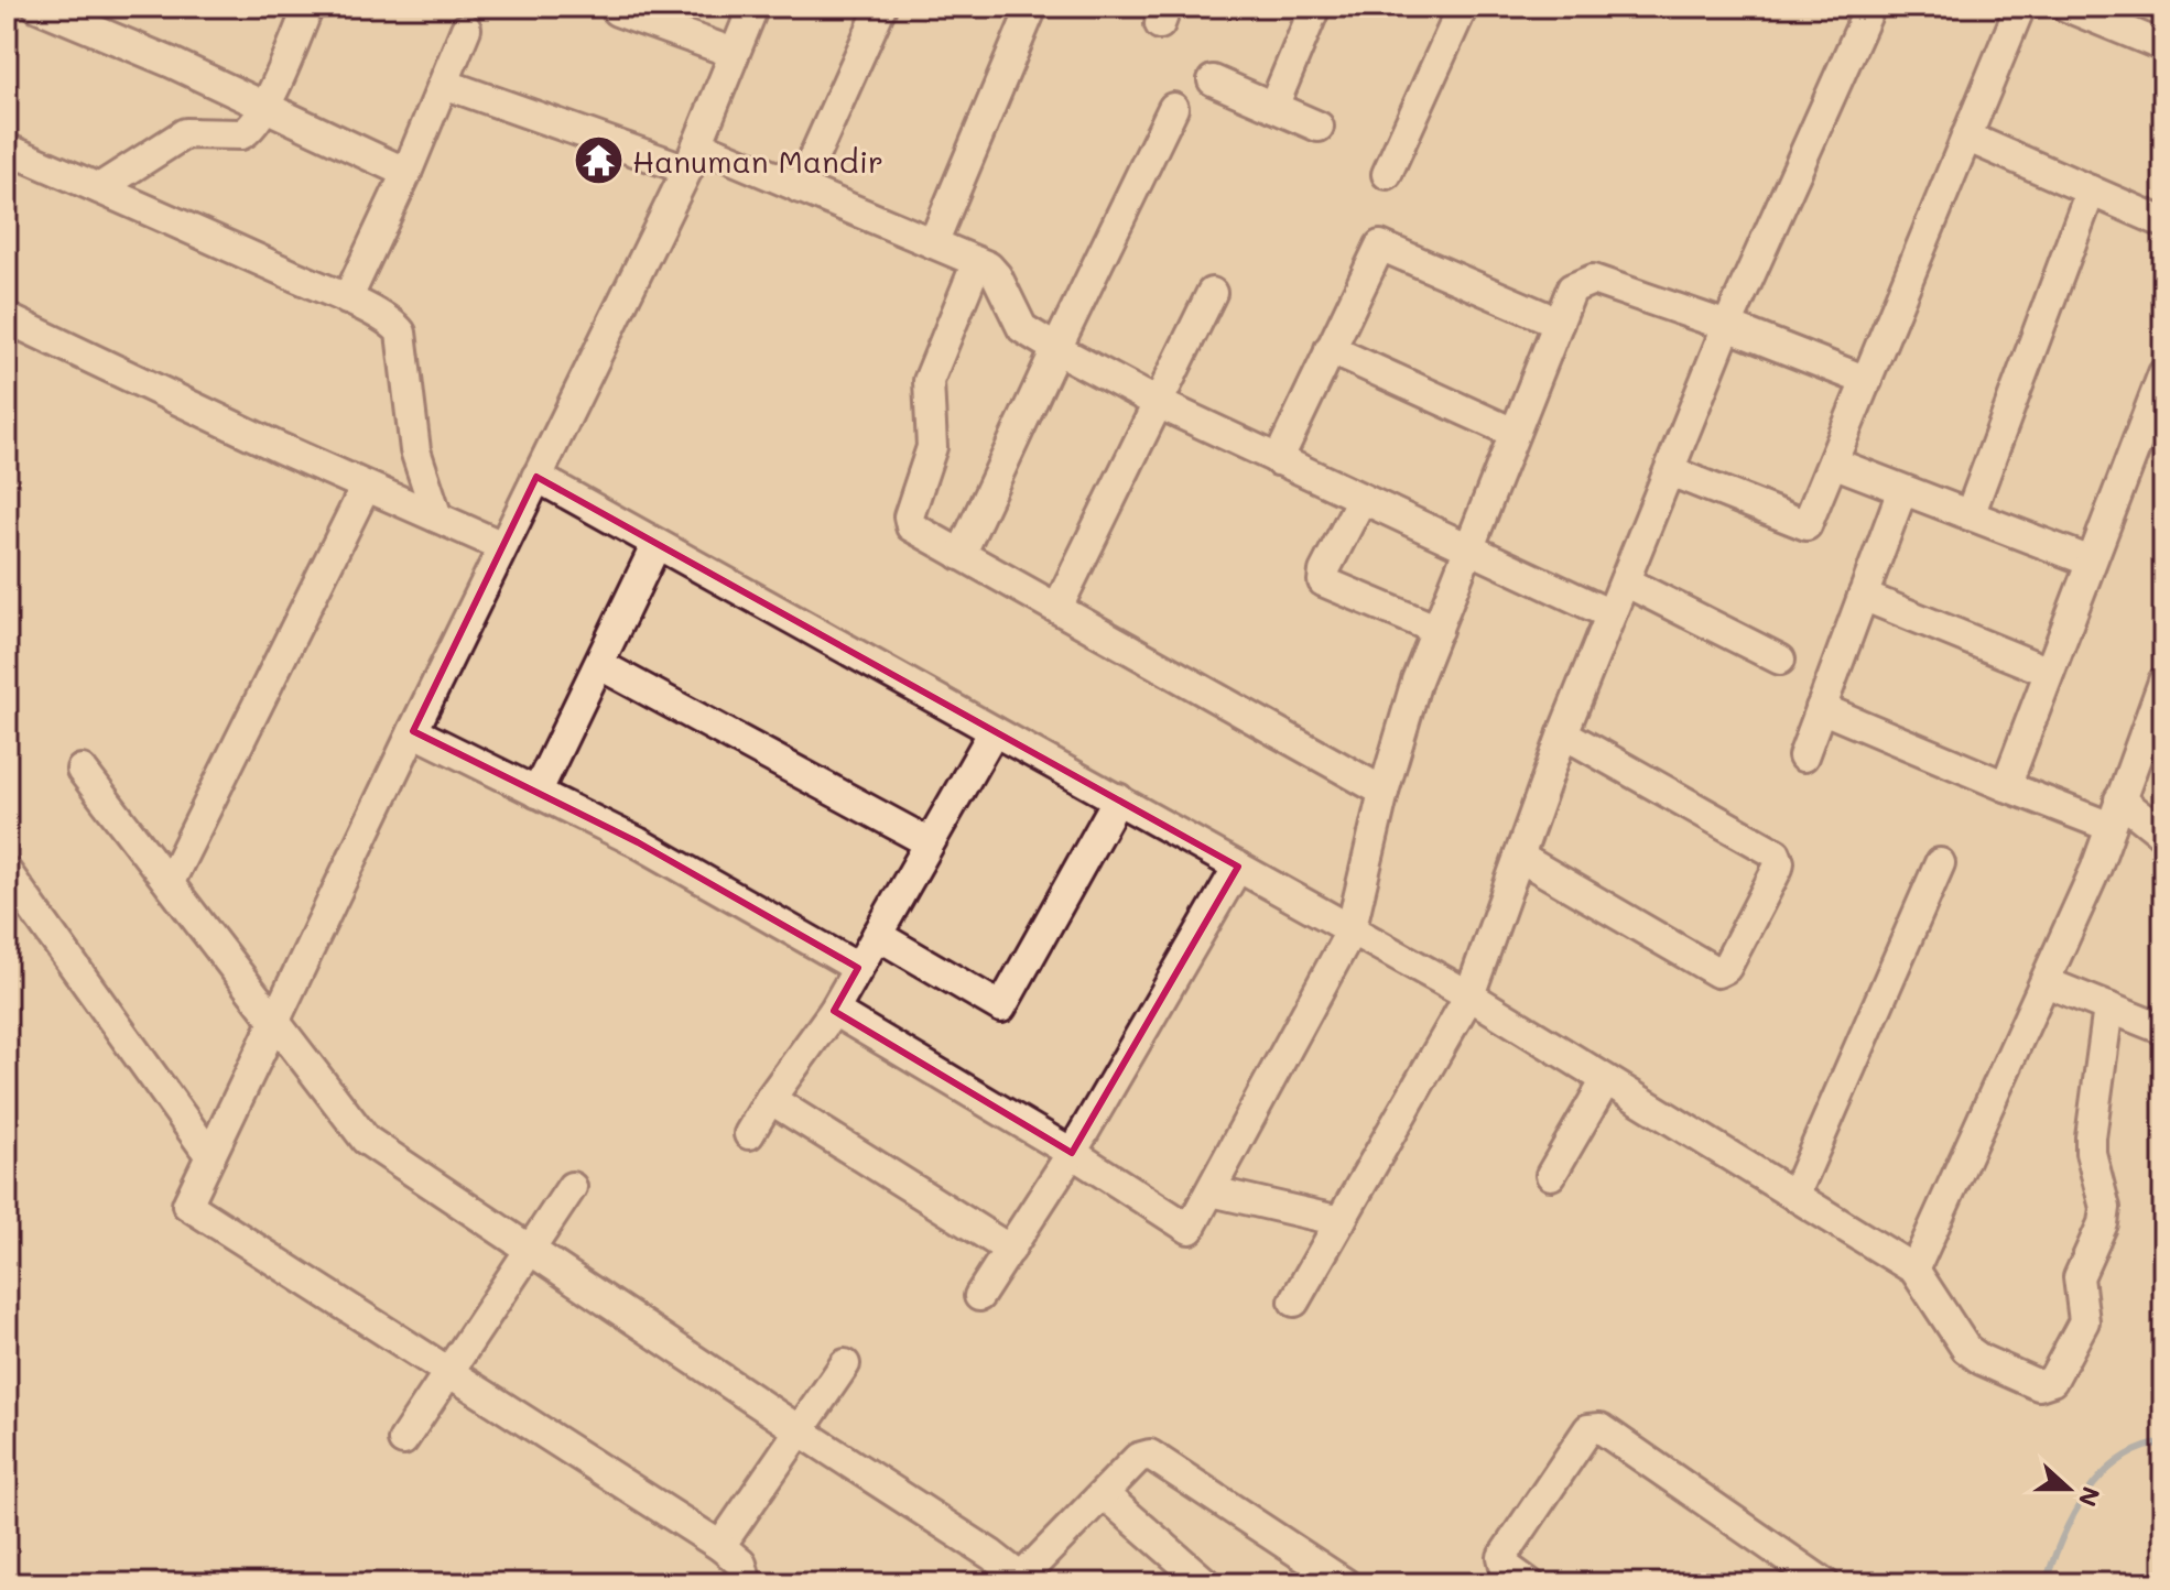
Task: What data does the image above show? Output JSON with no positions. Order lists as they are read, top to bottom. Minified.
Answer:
{"places":{"temple":["Hanuman Mandir"]},"north":"right"}
